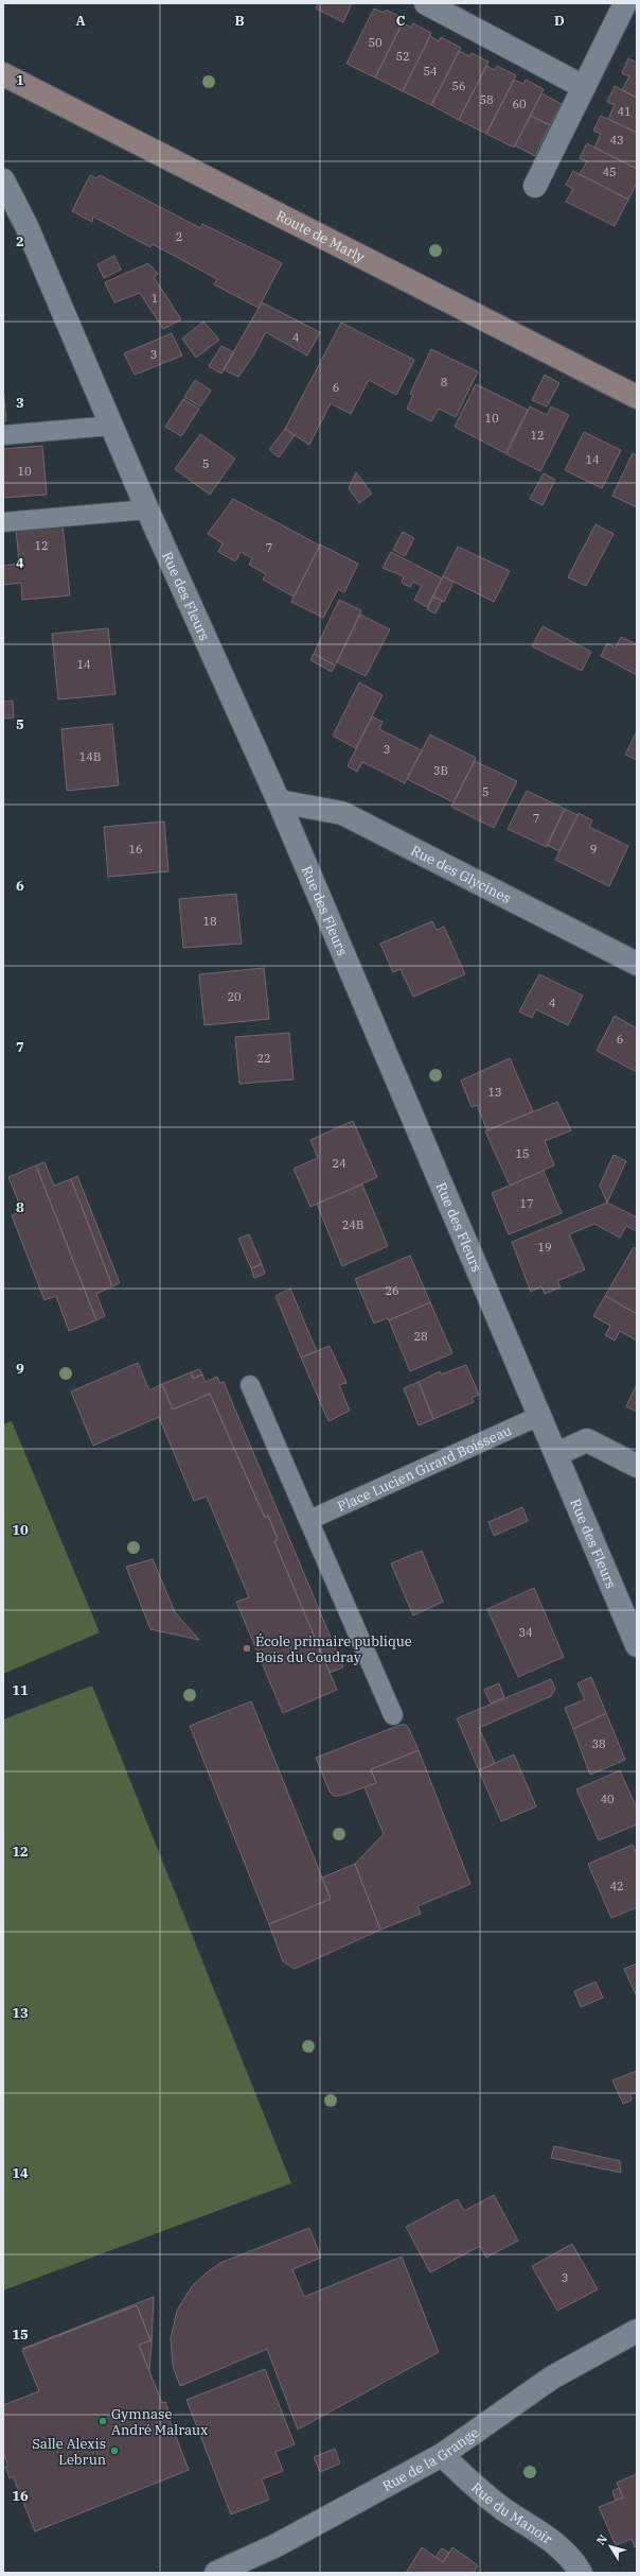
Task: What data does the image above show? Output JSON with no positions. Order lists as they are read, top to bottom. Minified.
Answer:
{"streets":{"street":["Route de Marly","Rue des Fleurs","Rue des Glycines","Rue de la Grange","Rue du Manoir"],"lane":["Place Lucien Girard Boisseau"]},"crossings":[["Rue des Fleurs","Rue des Glycines"],["Rue des Fleurs","Place Lucien Girard Boisseau"],["Rue de la Grange","Rue du Manoir"]],"places":["École primaire publique Bois du Coudray","Gymnase André Malraux","Salle Alexis Lebrun"],"house_numbers":["50","52","54","56","58","60","41","43","45","2","1","4","3","8","6","10","12","14","5","10","12","7","14","3","14B","3B","5","7","16","9","18","20","4","6","22","13","15","24","17","24B","19","26","28","34","38","40","42","3"],"north":"top left","grid":{"columns":["A","B","C","D"],"rows":["1","2","3","4","5","6","7","8","9","10","11","12","13","14","15","16"]}}
